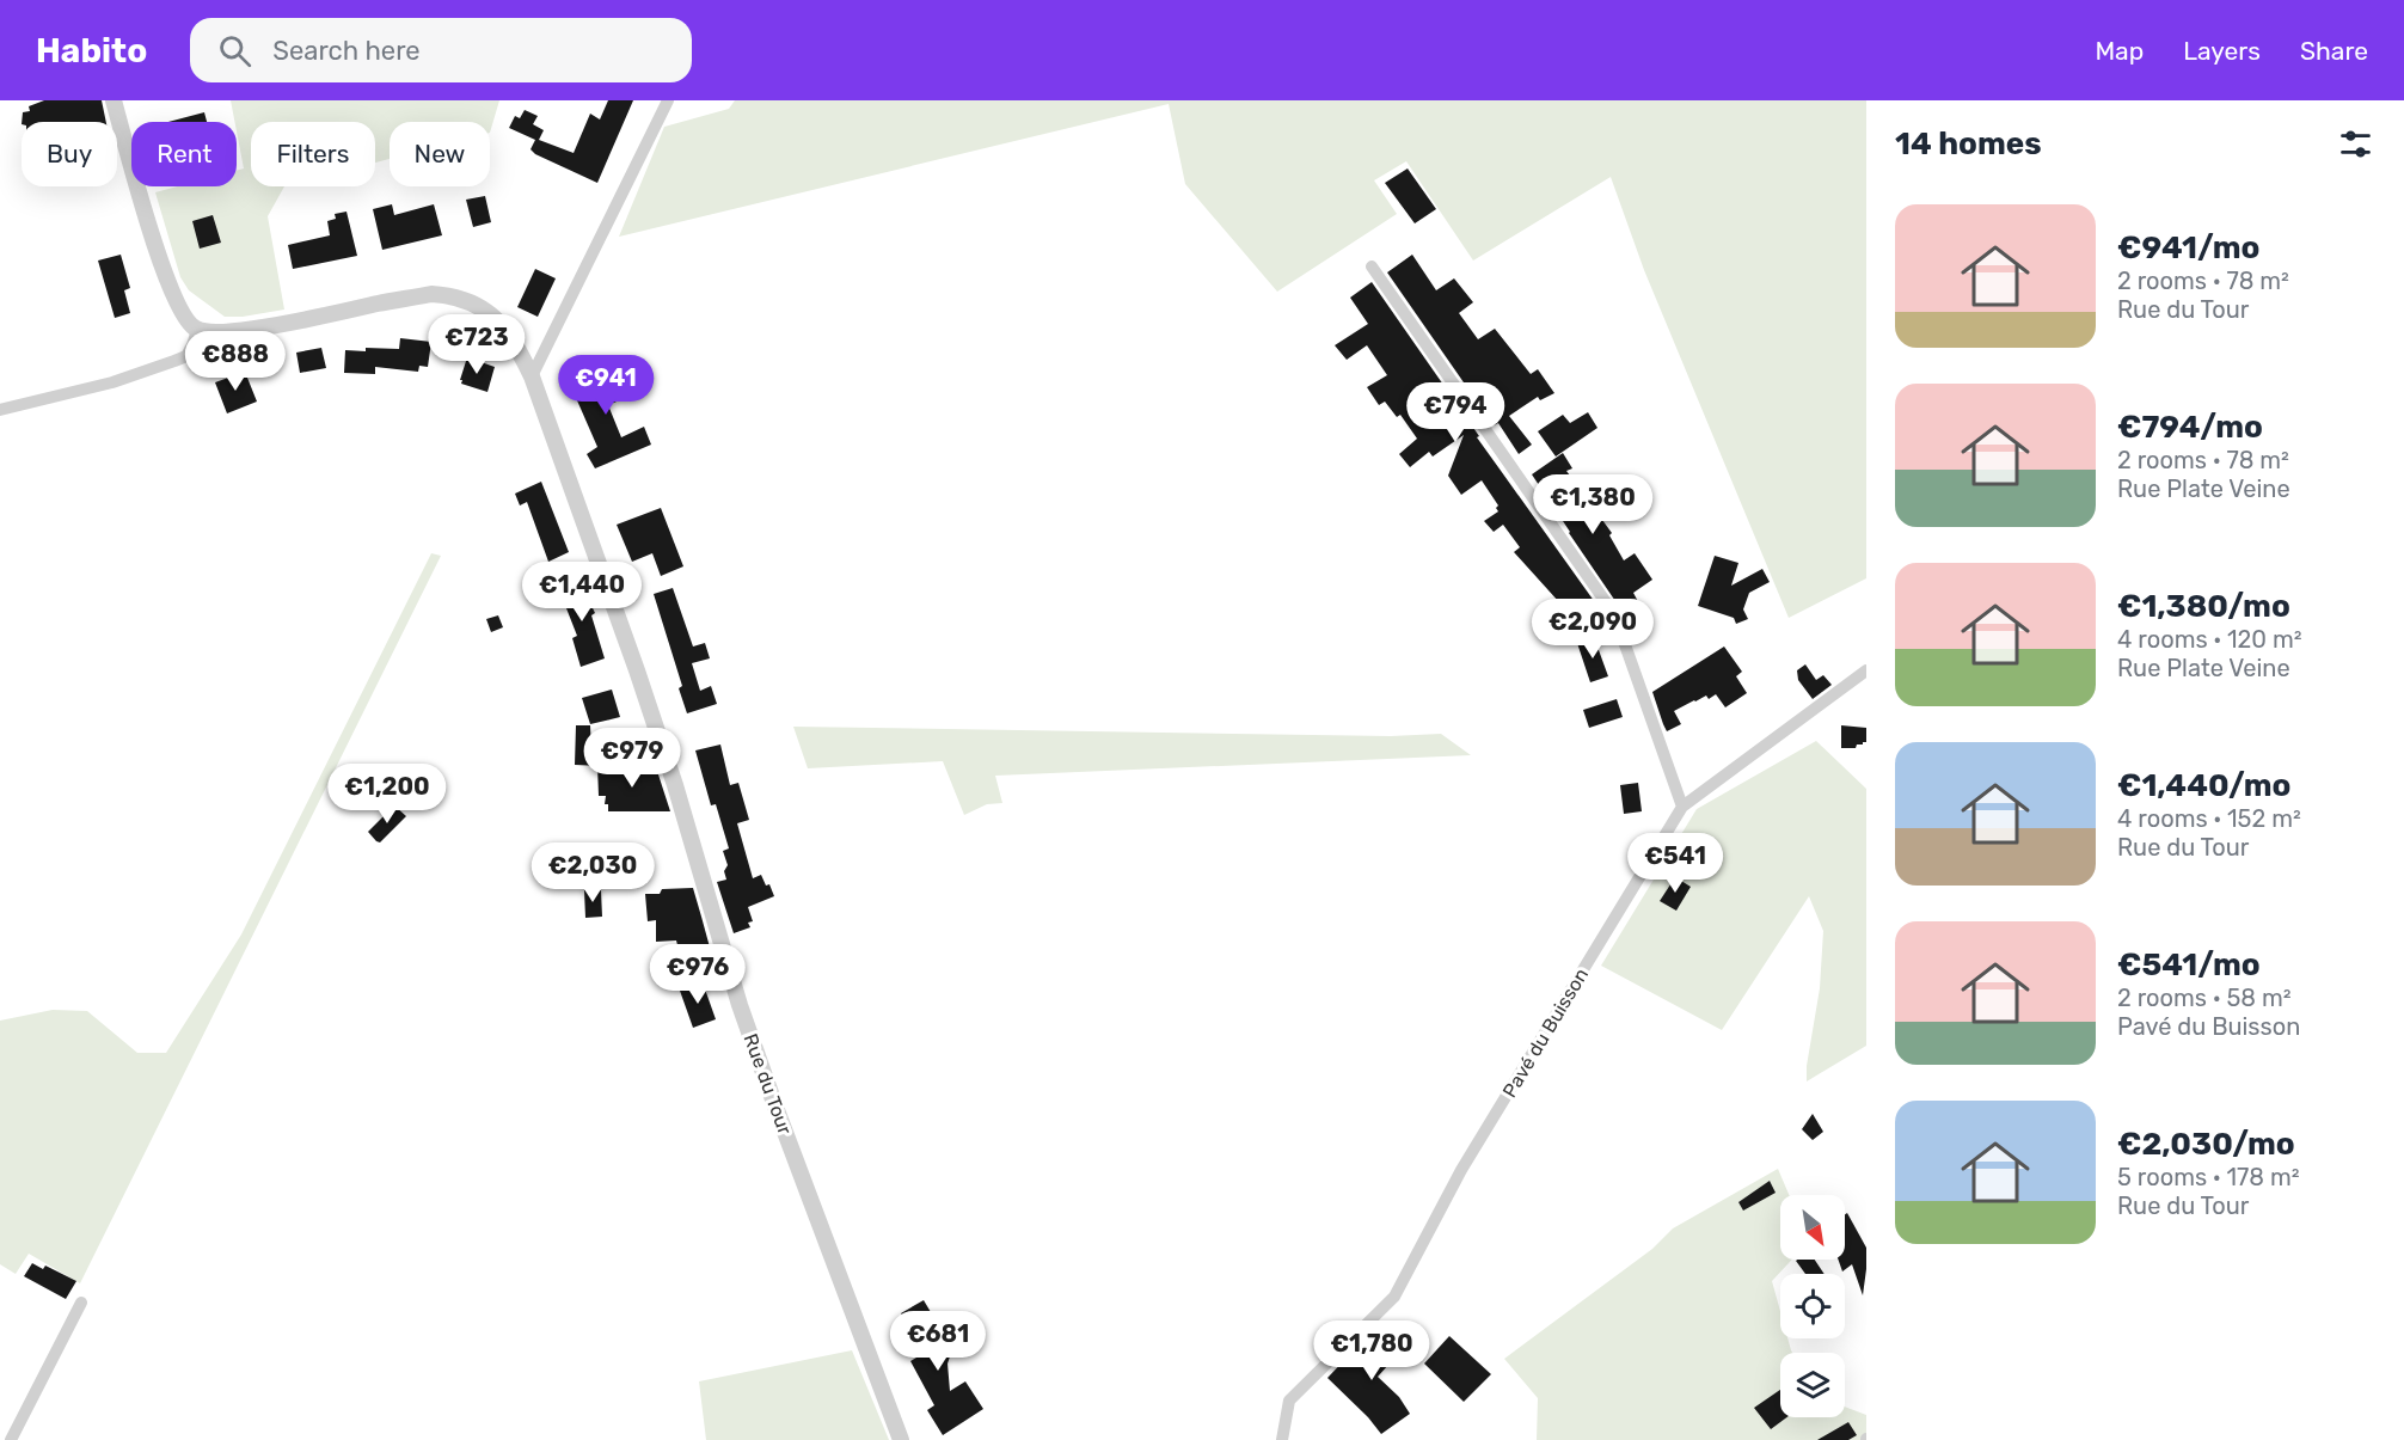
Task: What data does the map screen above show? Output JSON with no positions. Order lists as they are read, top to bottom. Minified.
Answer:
{"streets":{"street":["Pavé du Buisson","Rue du Tour"]},"north":"bottom right","page":{"header":"Habito","search":"Search here","nav":["Map","Layers","Share"],"heading":"14 homes","chip":["Buy","Rent","Filters","New"],"list":[{"name":"€941/mo","note":"2 rooms · 78 m² · Rue du Tour"},{"name":"€794/mo","note":"2 rooms · 78 m² · Rue Plate Veine"},{"name":"€1,380/mo","note":"4 rooms · 120 m² · Rue Plate Veine"},{"name":"€1,440/mo","note":"4 rooms · 152 m² · Rue du Tour"},{"name":"€541/mo","note":"2 rooms · 58 m² · Pavé du Buisson"},{"name":"€2,030/mo","note":"5 rooms · 178 m² · Rue du Tour"}],"price":["€723","€888","€941","€794","€1,380","€1,440","€2,090","€979","€1,200","€541","€2,030","€976","€681","€1,780"]}}
